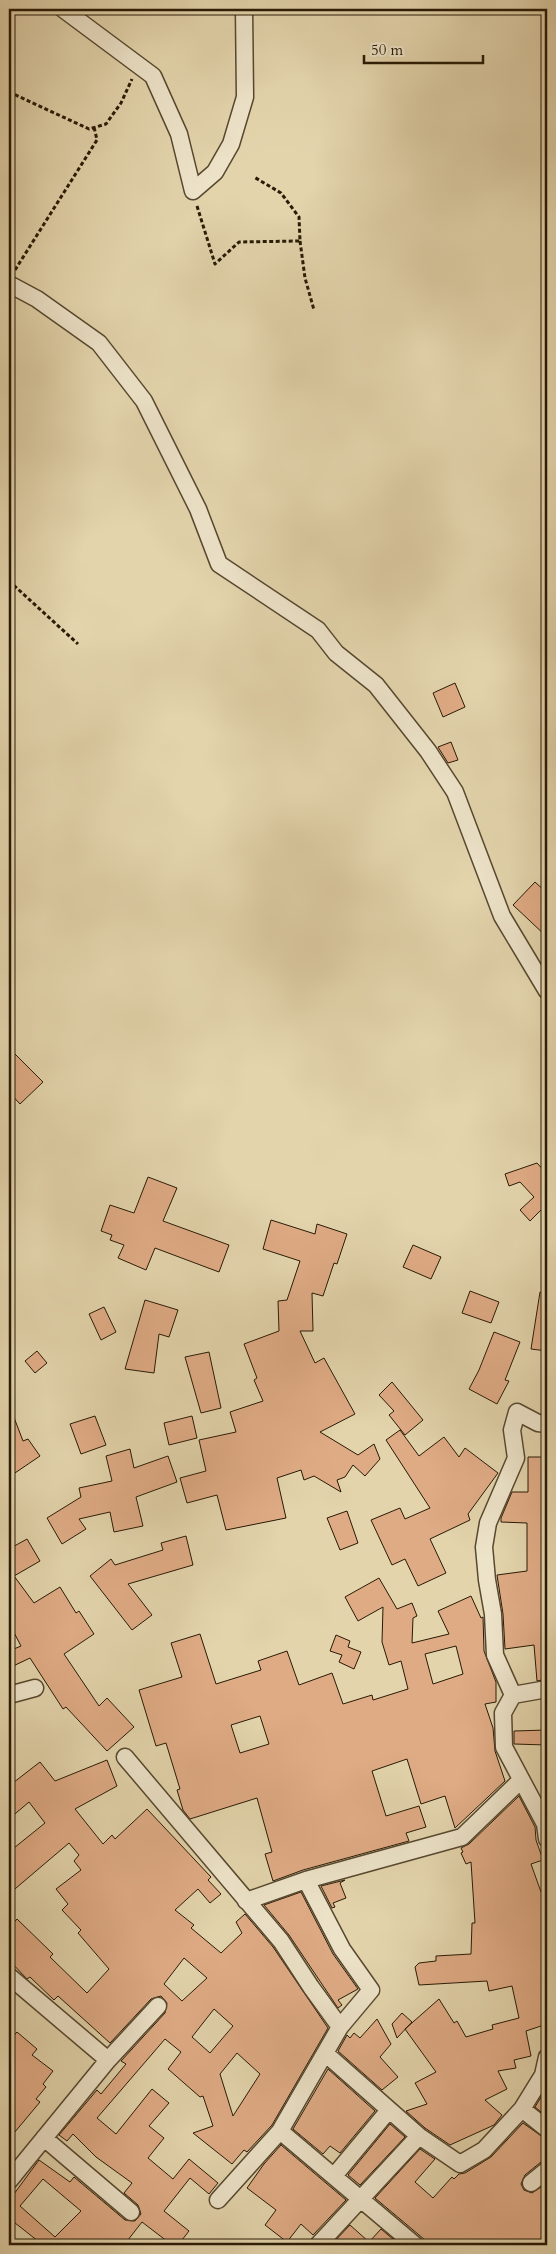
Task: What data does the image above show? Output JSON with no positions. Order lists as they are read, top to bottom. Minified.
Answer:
{"scale_bar":"50 m"}
